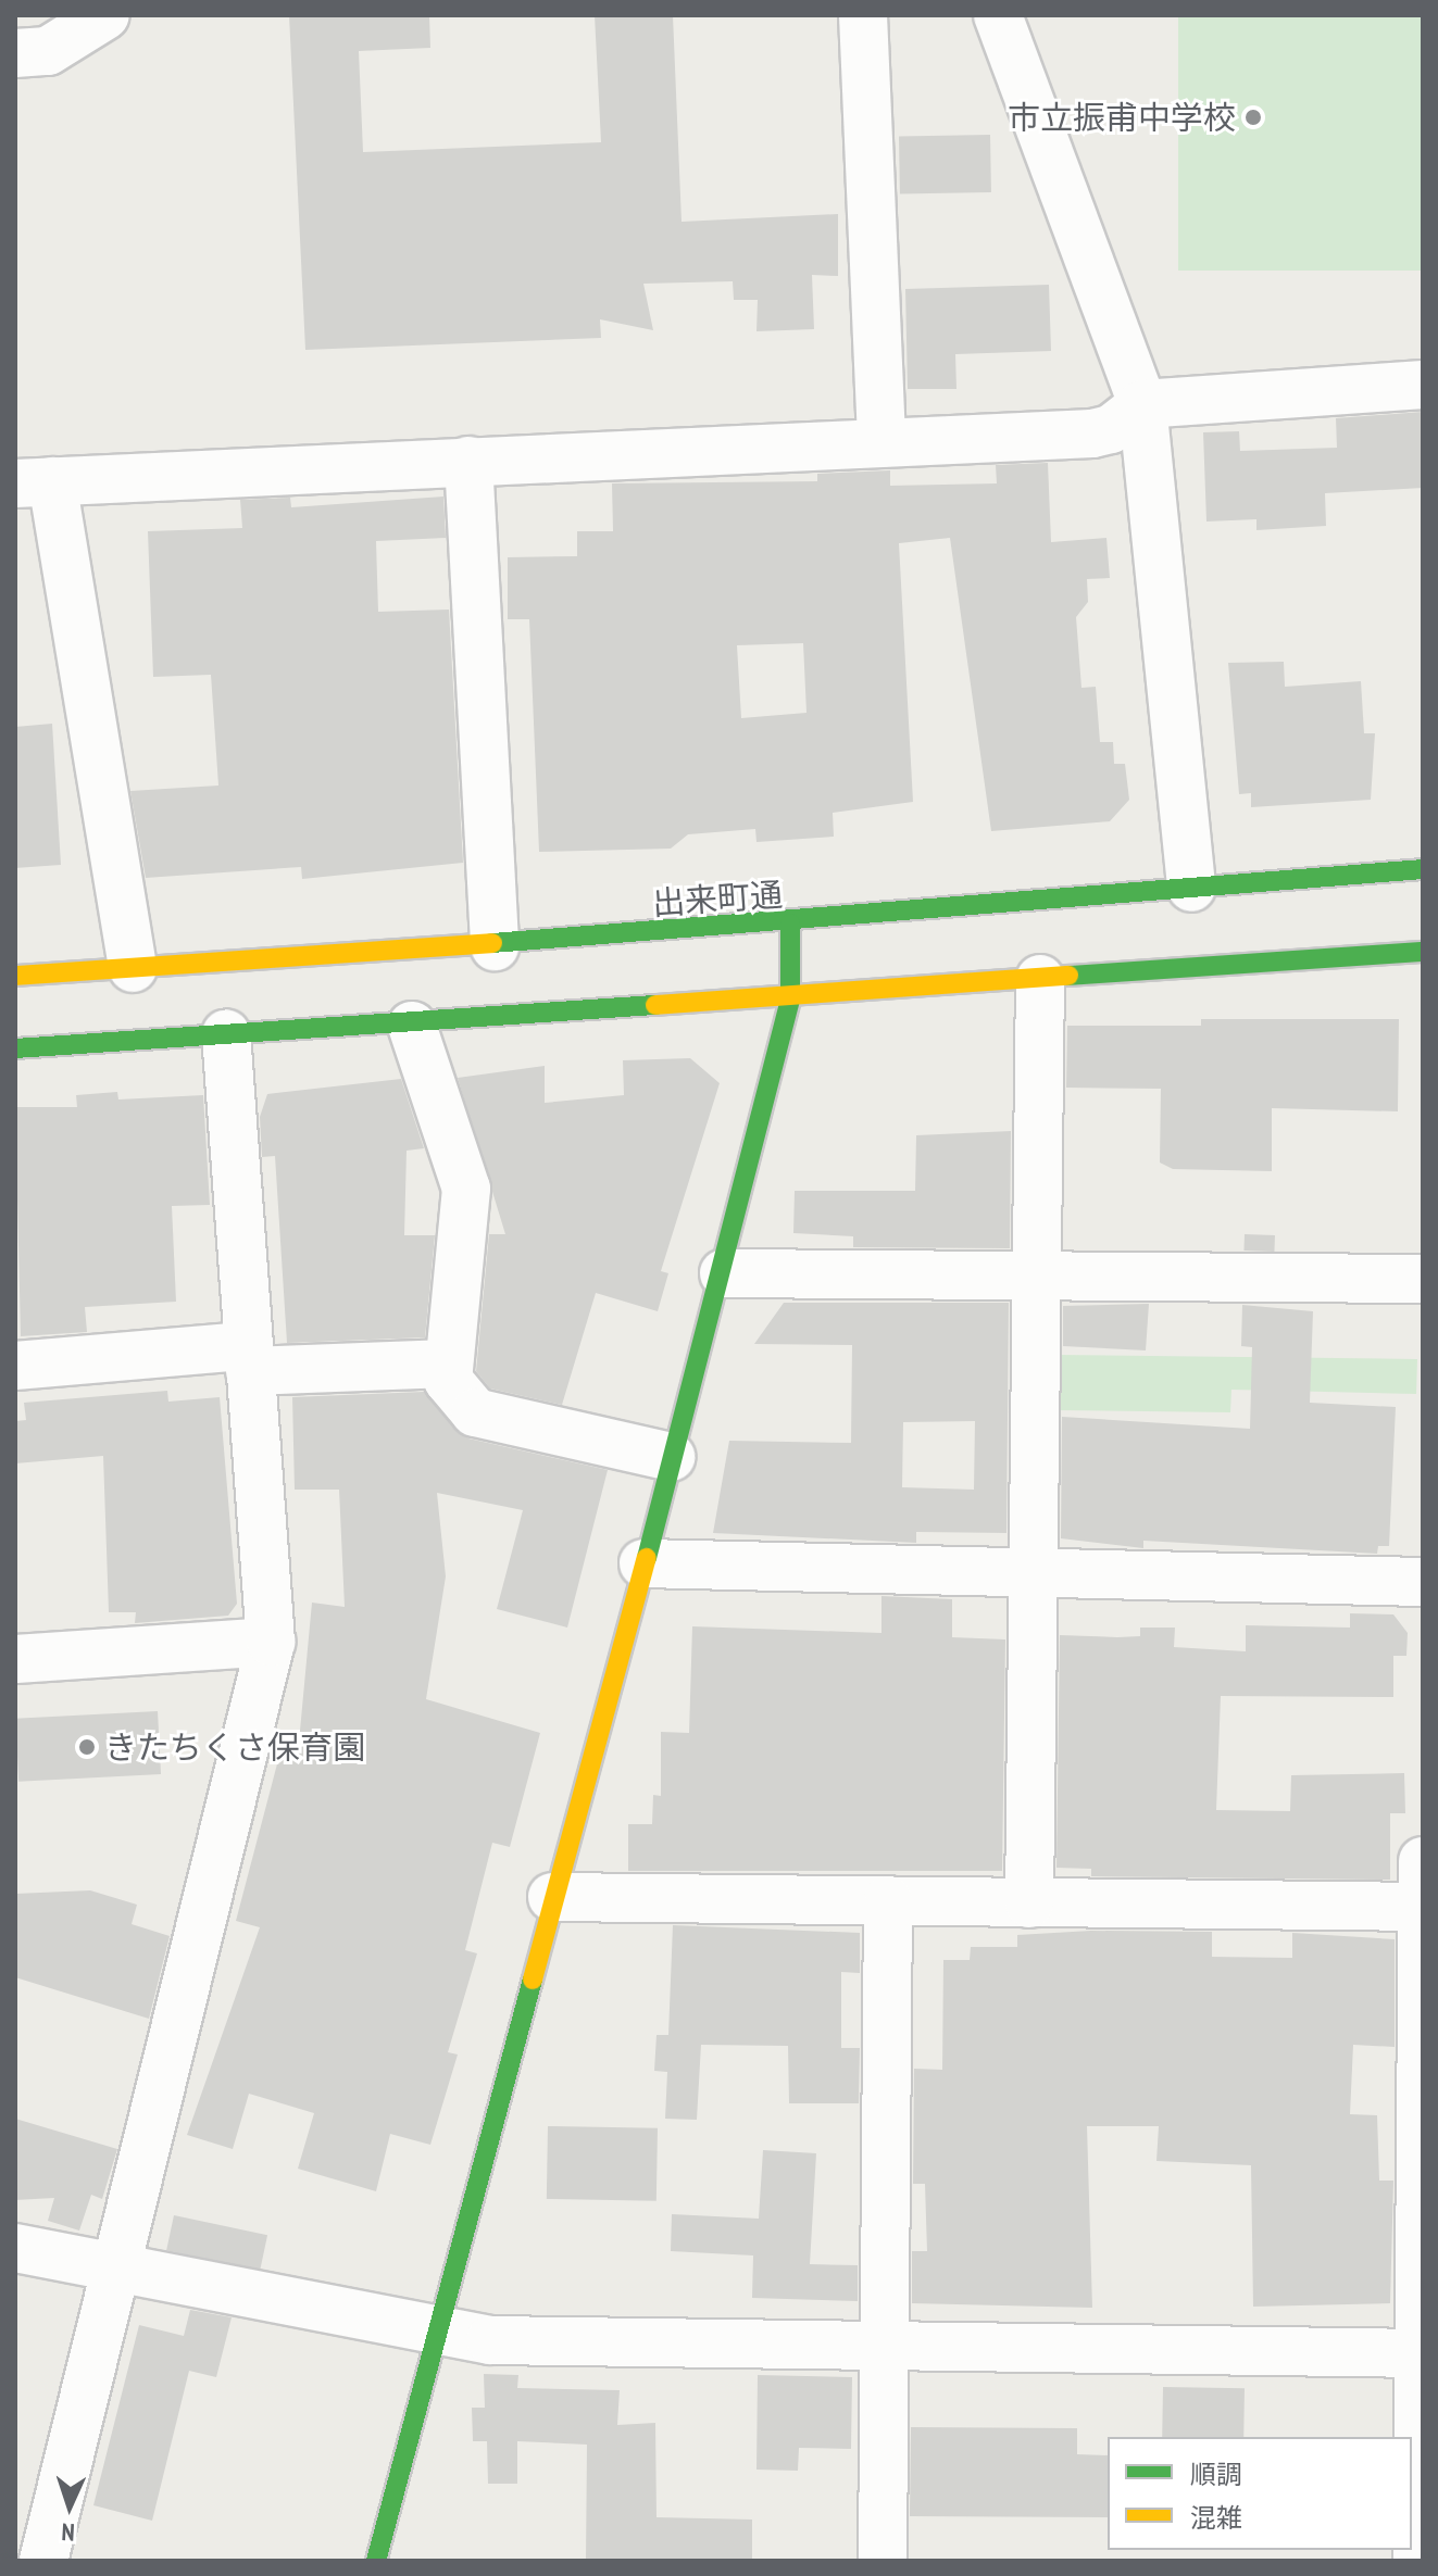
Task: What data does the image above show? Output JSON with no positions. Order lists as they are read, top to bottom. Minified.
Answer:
{"streets":{"main road":["出来町通"]},"places":["市立振甫中学校","きたちくさ保育園"],"legend":["順調","混雑"],"north":"bottom"}
